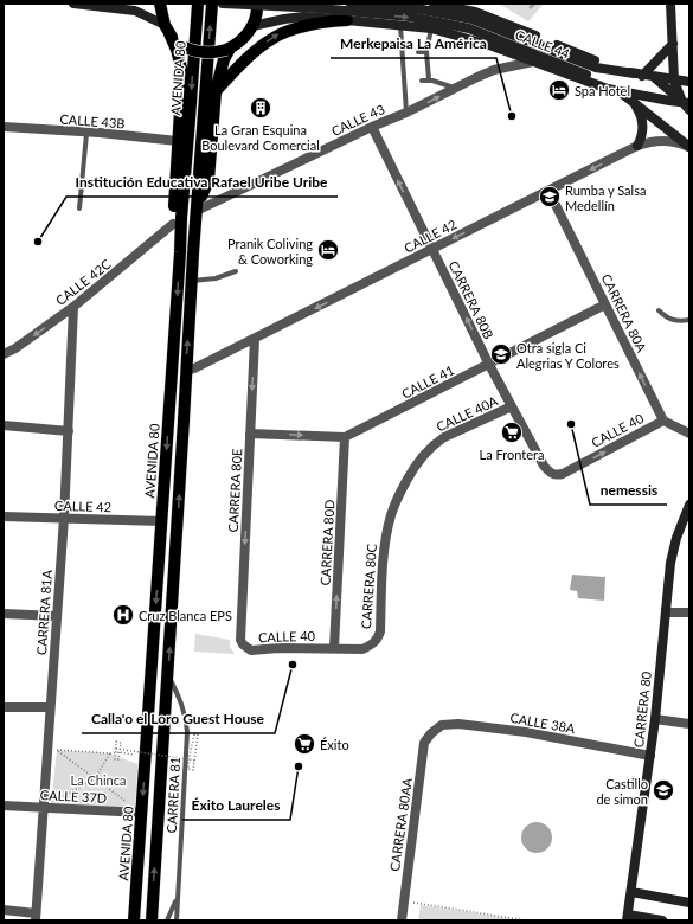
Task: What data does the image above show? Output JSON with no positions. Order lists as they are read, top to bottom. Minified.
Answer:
{"streets":{"main road":["AVENIDA 80"],"street":["CALLE 44","CALLE 43","CALLE 43B","CALLE 42","CALLE 42C","CARRERA 80B","CARRERA 80A","CALLE 41","CALLE 40A","CALLE 40","CARRERA 80E","CARRERA 80D","CARRERA 80C","CARRERA 81A","CARRERA 80","CALLE 38A","CALLE 37D","CARRERA 80AA"],"lane":["CARRERA 81"]},"crossings":[["CALLE 44","CALLE 43"],["AVENIDA 80","CALLE 42"],["AVENIDA 80","CALLE 37D"],["CALLE 43","CARRERA 80B"],["CALLE 42","CARRERA 80B"],["CALLE 42","CARRERA 80A"],["CALLE 42","CARRERA 80E"],["CALLE 42","CARRERA 81A"],["CALLE 42C","CARRERA 81A"],["CARRERA 80B","CALLE 41"],["CARRERA 80B","CALLE 40A"],["CARRERA 80B","CALLE 40"],["CARRERA 80A","CALLE 41"],["CARRERA 80A","CALLE 40"],["CALLE 41","CARRERA 80E"],["CALLE 41","CARRERA 80D"],["CALLE 40A","CARRERA 80C"],["CALLE 40","CARRERA 80E"],["CALLE 40","CARRERA 80D"],["CALLE 40","CARRERA 80C"],["CARRERA 80D","CARRERA 80C"],["CARRERA 81A","CALLE 37D"],["CARRERA 80","CALLE 38A"],["CALLE 38A","CARRERA 80AA"]],"one_way":["CALLE 42","CALLE 42C","CARRERA 80B","CARRERA 80A","CALLE 40","CARRERA 80E","CARRERA 80D"],"parks":["La Chinca"],"places":{"hotel":["Spa Hotel","Pranik Coliving & Coworking"],"building":["La Gran Esquina Boulevard Comercial"],"other":["Merkepaisa La América","Institución Educativa Rafael Uribe Uribe","nemessis","Calla'o el Loro Guest House","Éxito Laureles"],"school or university":["Rumba y Salsa Medellín","Otra sigla Ci Alegrias Y Colores","Castillo de simon"],"supermarket":["La Frontera","Éxito"],"hospital":["Cruz Blanca EPS"]}}
